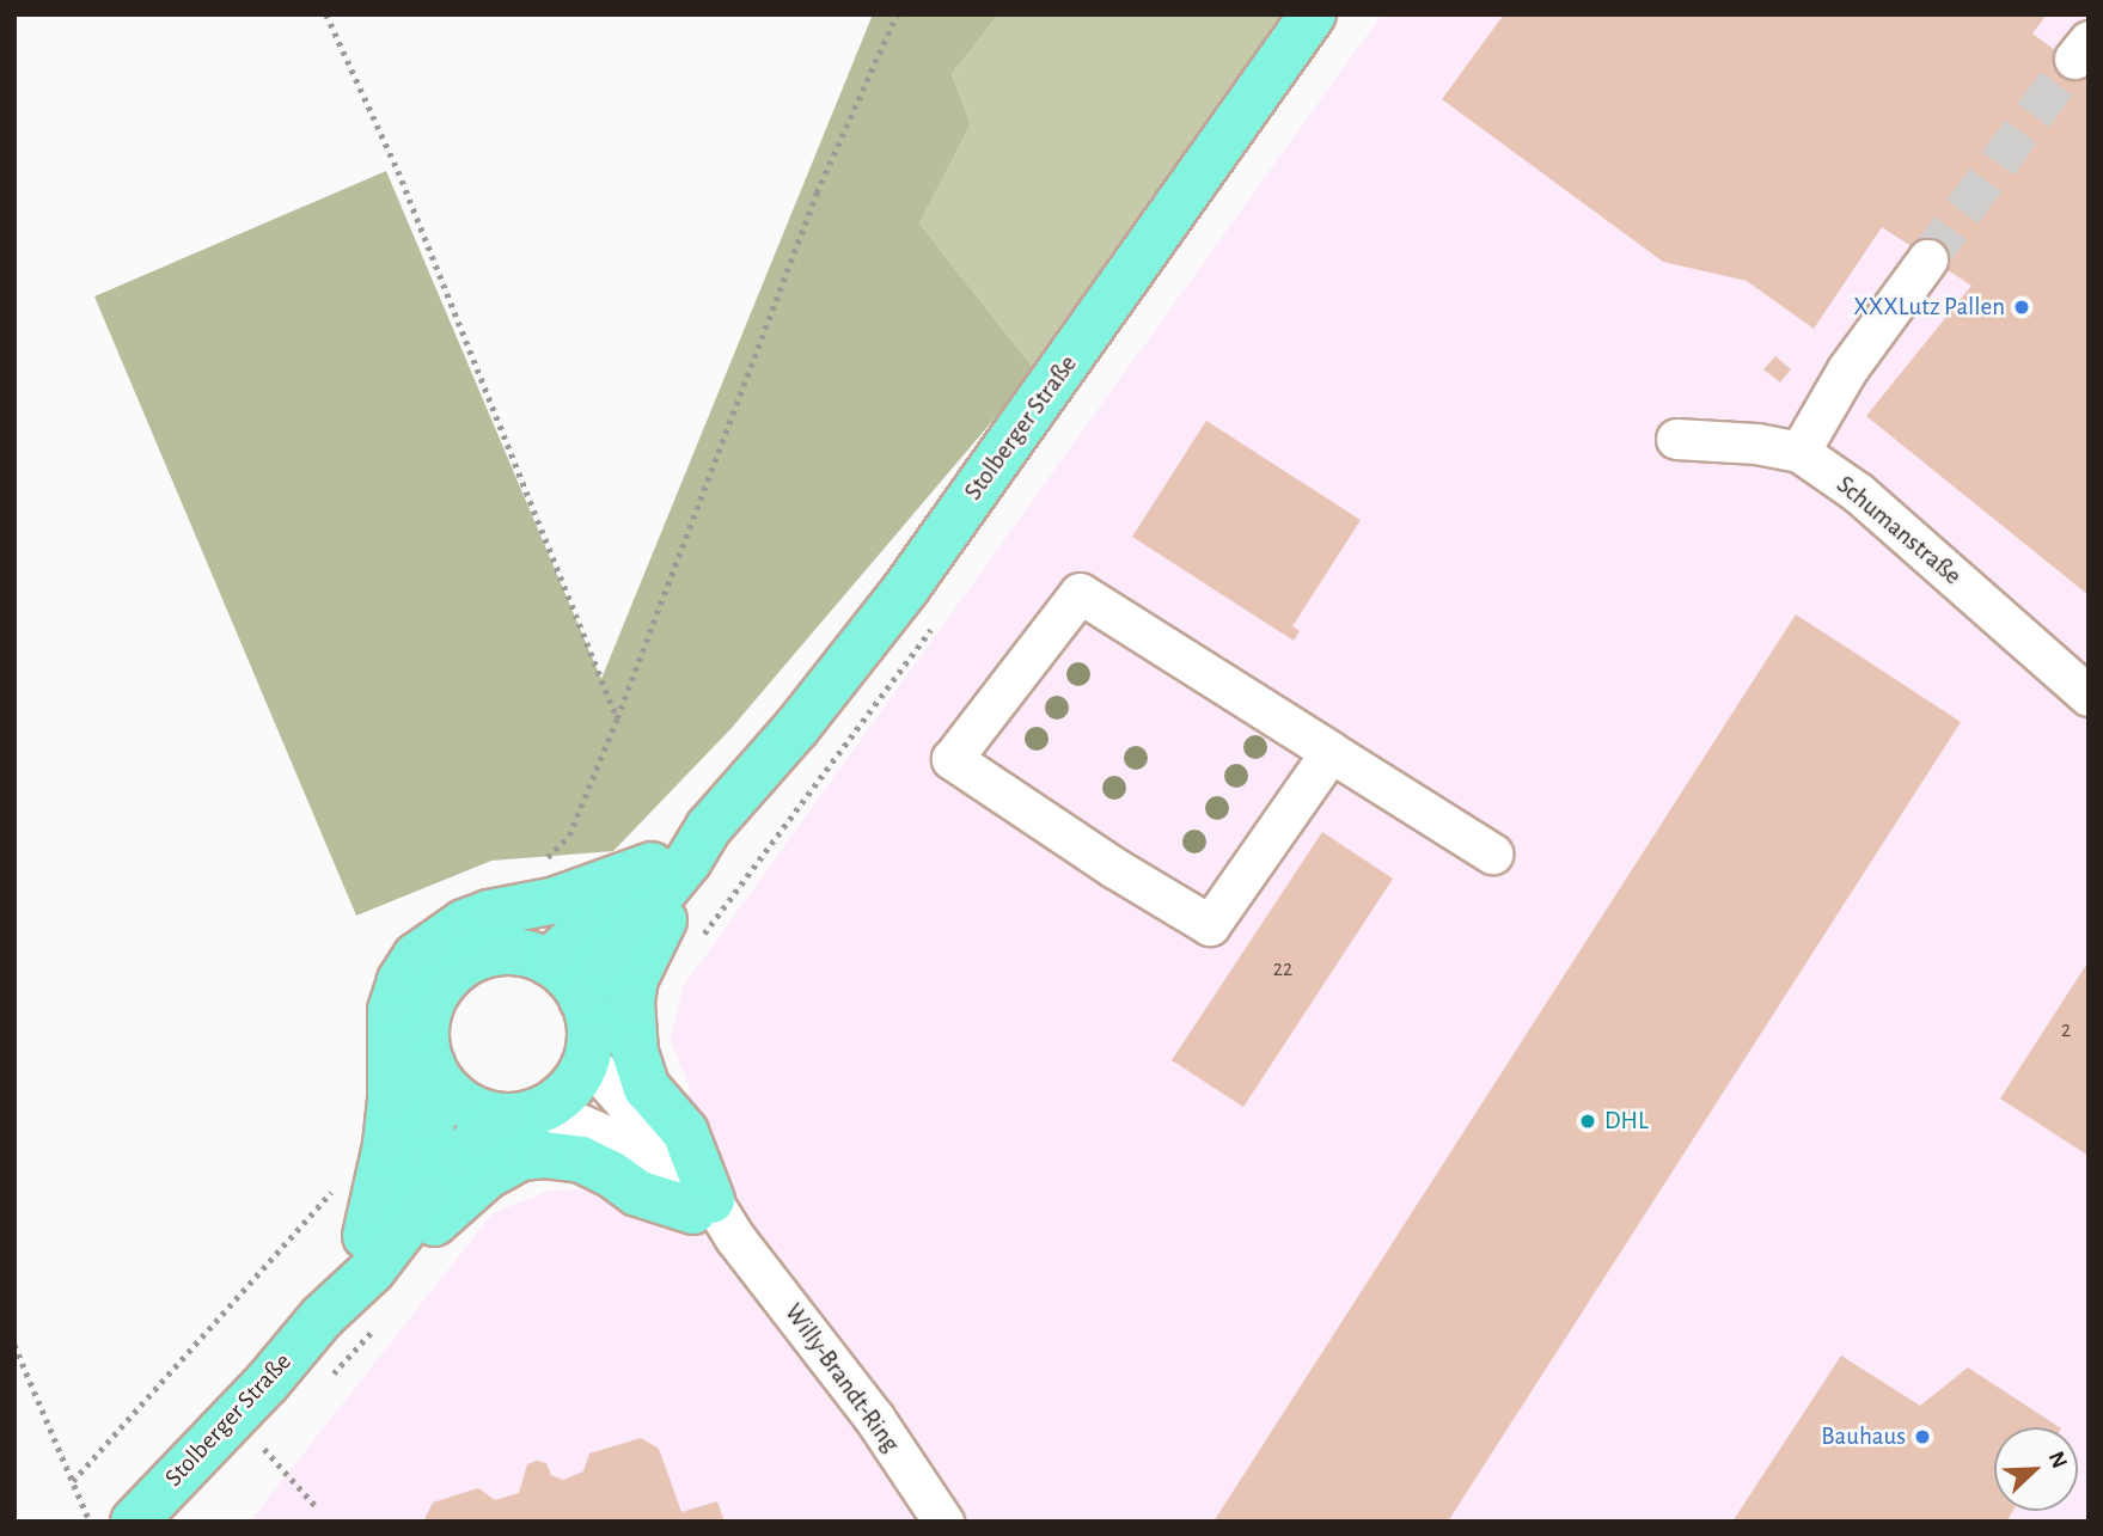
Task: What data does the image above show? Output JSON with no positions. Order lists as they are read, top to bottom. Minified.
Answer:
{"streets":{"main road":["Stolberger Straße"],"street":["Schumanstraße","Willy-Brandt-Ring"]},"crossings":[["Stolberger Straße","Willy-Brandt-Ring"]],"places":["XXXLutz Pallen","DHL","Bauhaus"],"house_numbers":["22","2"],"north":"top right"}
